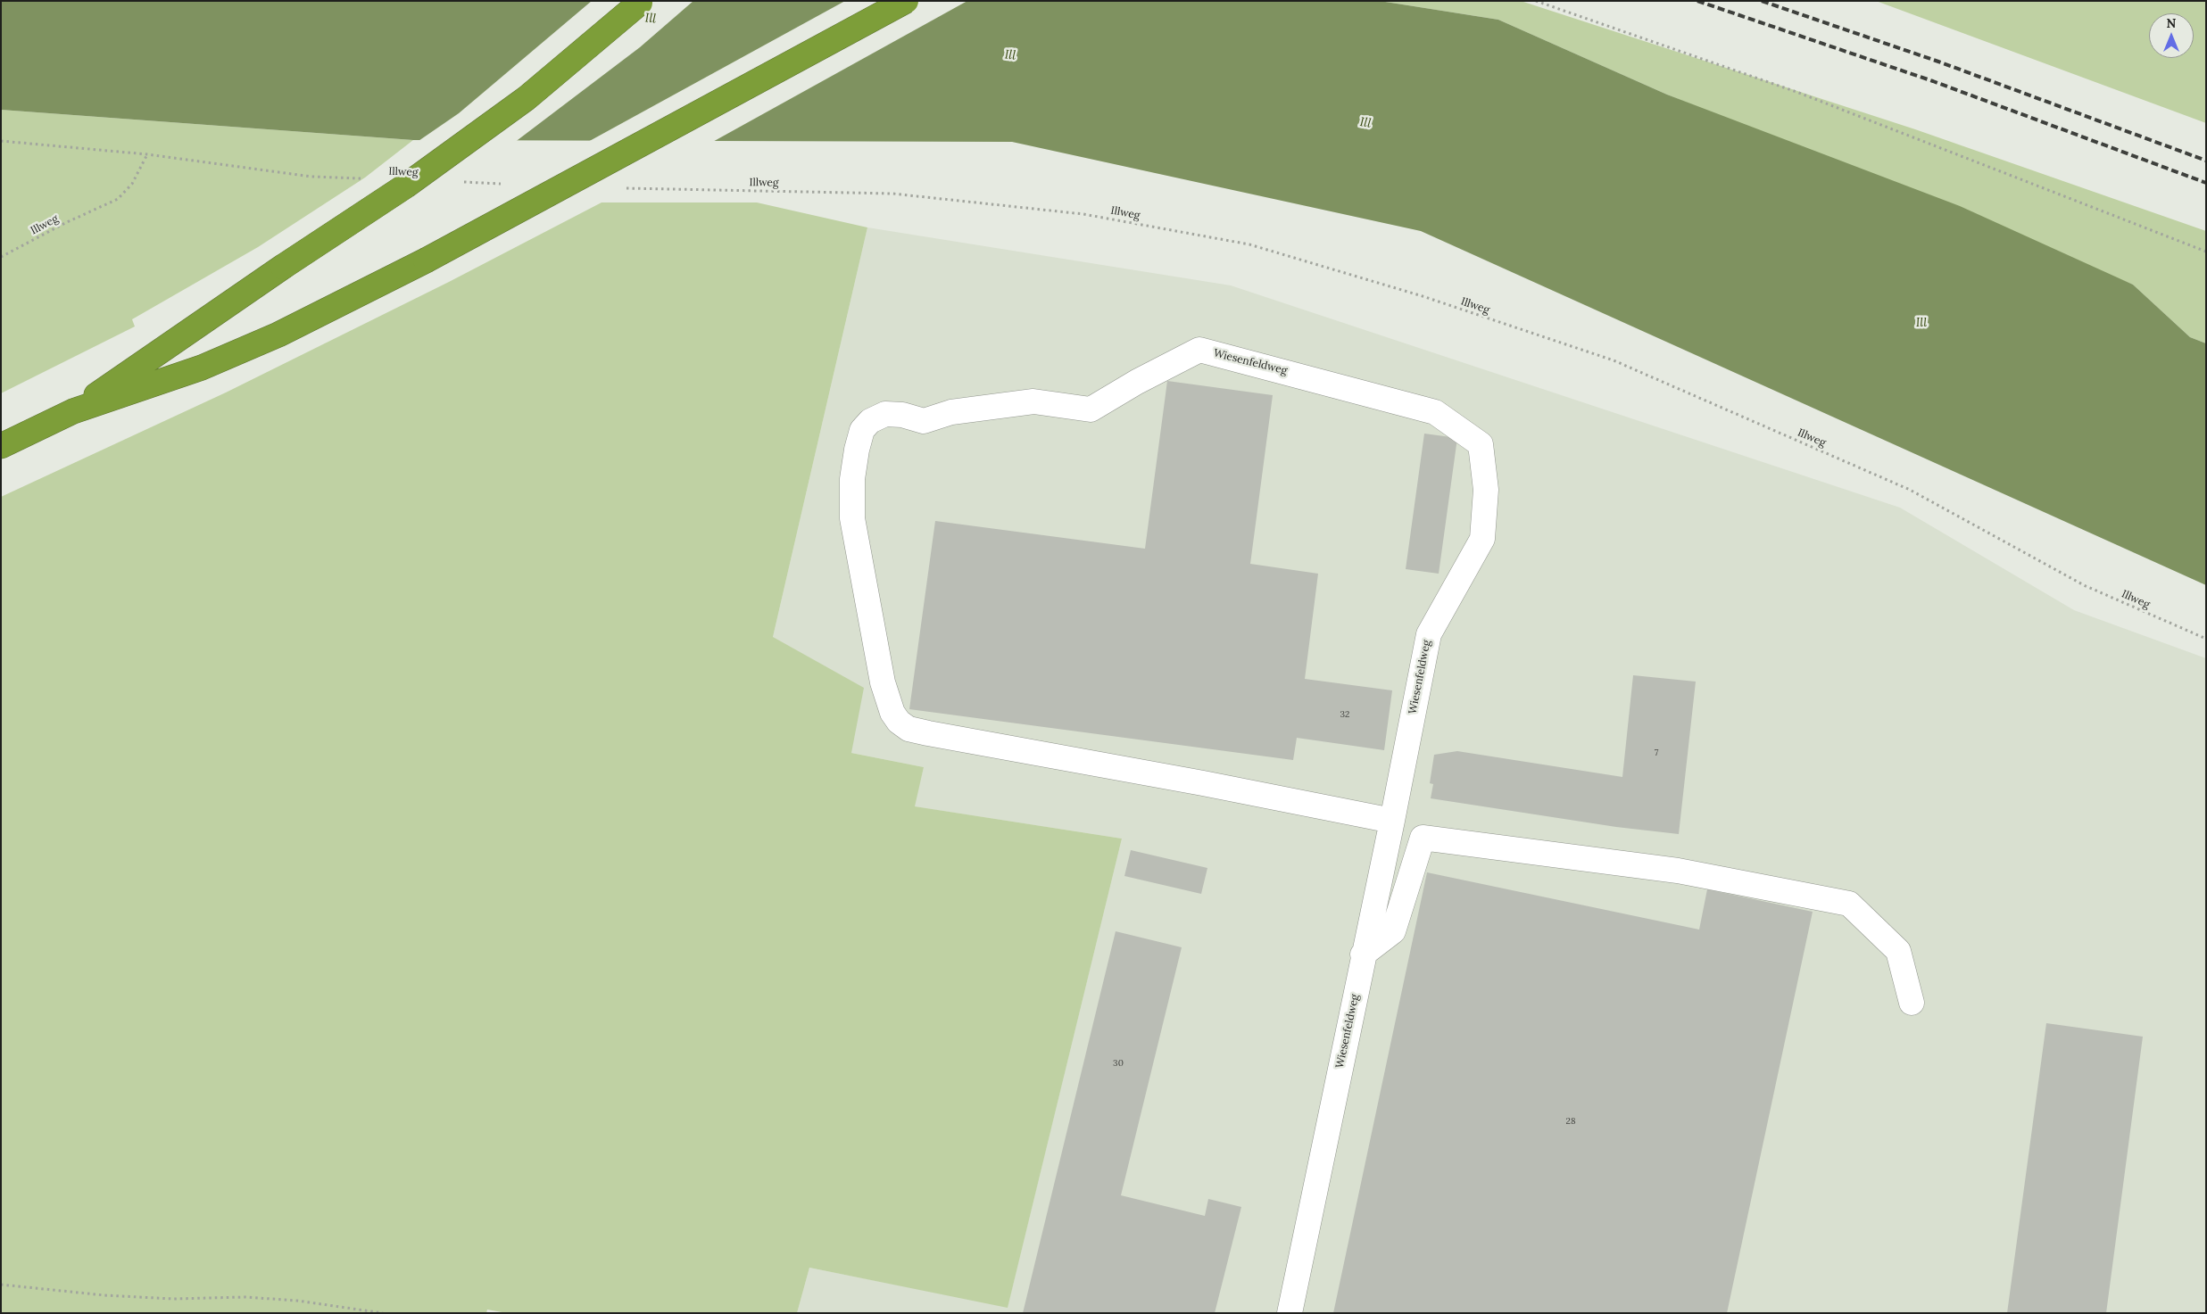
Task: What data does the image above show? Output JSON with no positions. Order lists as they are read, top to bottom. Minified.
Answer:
{"streets":{"lane":["Wiesenfeldweg"],"path":["Illweg"]},"water":["Ill"],"house_numbers":["32","7","30","28"],"north":"top"}
